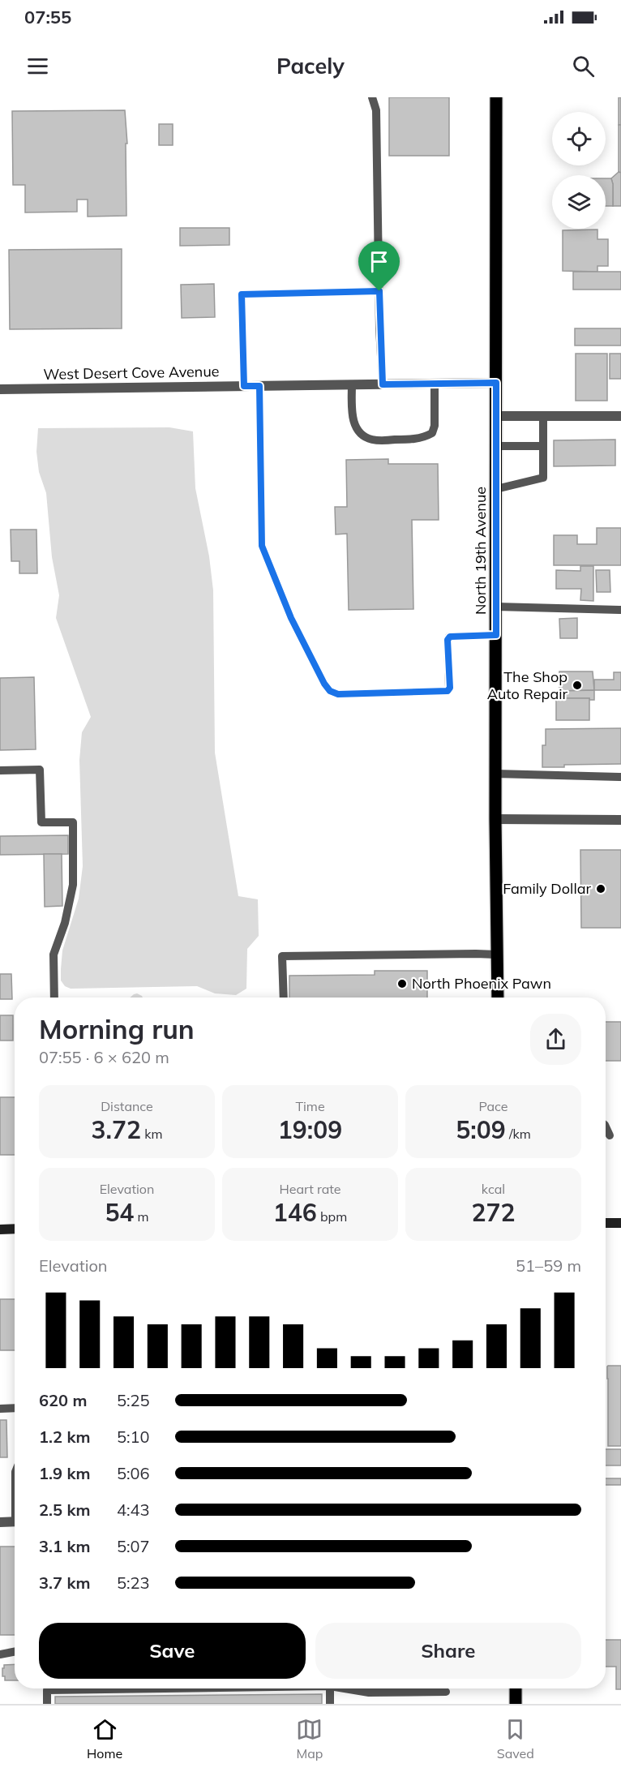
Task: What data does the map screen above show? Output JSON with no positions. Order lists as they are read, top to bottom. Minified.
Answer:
{"streets":{"main road":["North 19th Avenue"],"street":["West Desert Cove Avenue"]},"crossings":[["West Desert Cove Avenue","North 19th Avenue"]],"places":["The Shop Auto Repair","Family Dollar","North Phoenix Pawn"],"page":{"status":"07:55","header":"Pacely","heading":["Morning run","07:55 · 6 × 620 m"],"stats":[["Distance","3.72 km"],["Time","19:09"],["Pace","5:09 /km"],["Elevation","54 m"],["Heart rate","146 bpm"],["kcal","272"]],"chart":["Elevation","51–59 m"],"list":[{"name":"620 m","note":"5:25"},{"name":"1.2 km","note":"5:10"},{"name":"1.9 km","note":"5:06"},{"name":"2.5 km","note":"4:43"},{"name":"3.1 km","note":"5:07"},{"name":"3.7 km","note":"5:23"}],"buttons":["Save","Share"],"tabs":["Home","Map","Saved"]}}
